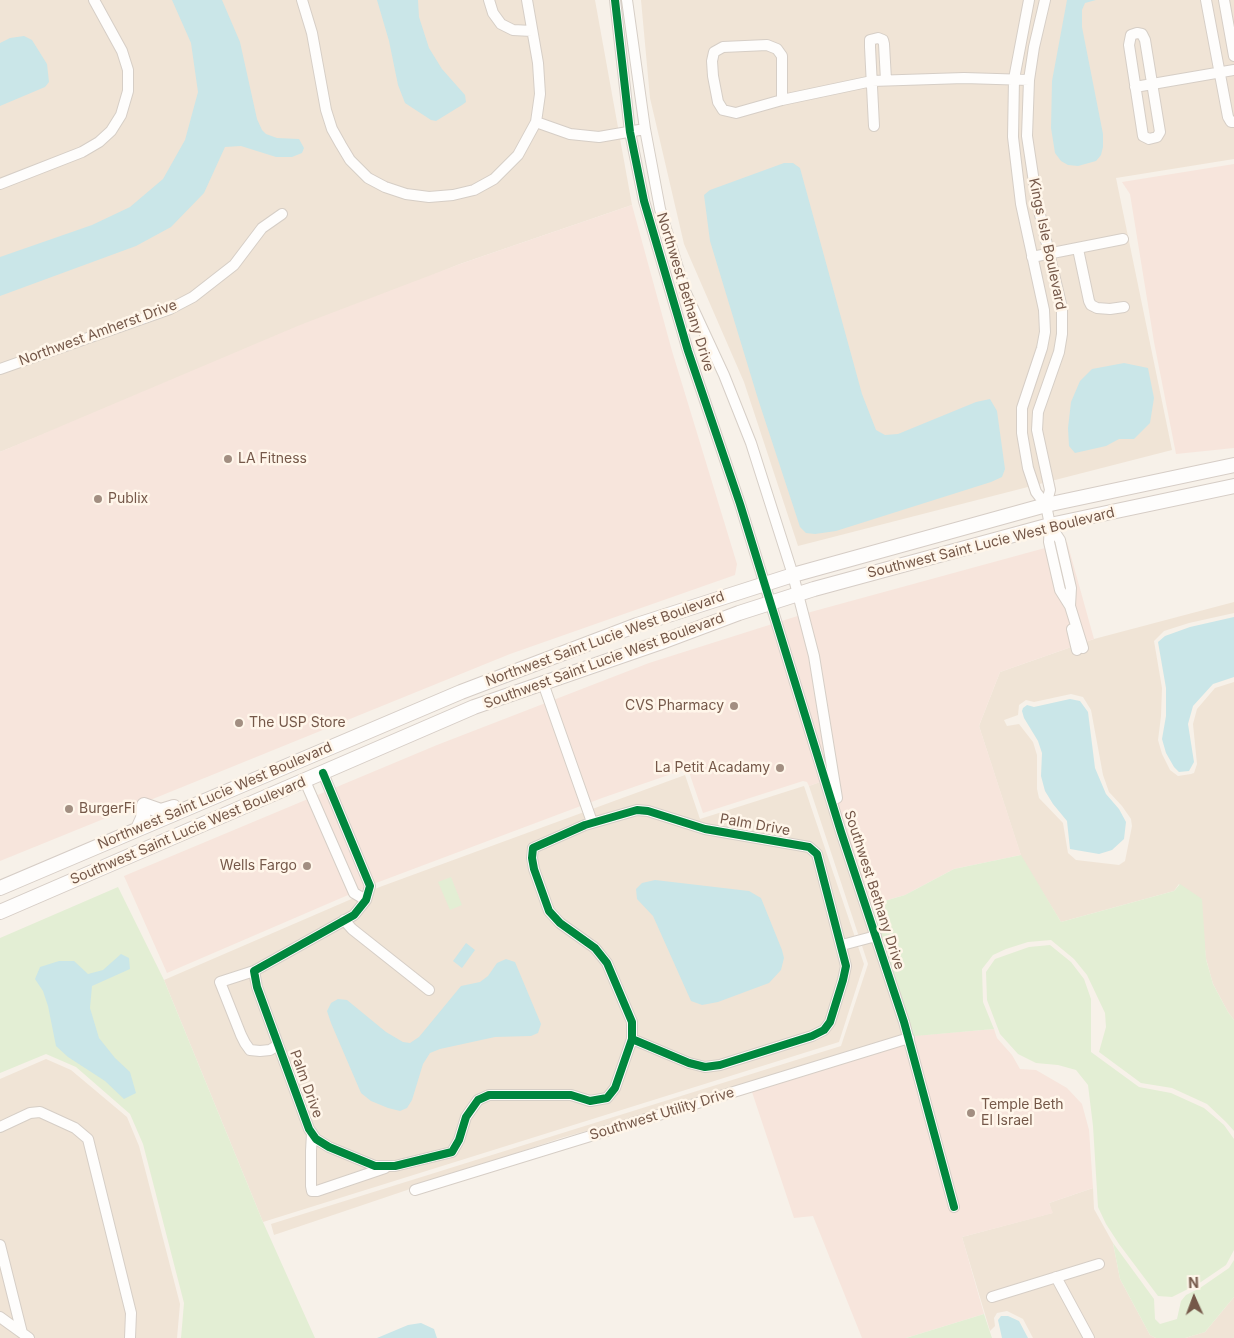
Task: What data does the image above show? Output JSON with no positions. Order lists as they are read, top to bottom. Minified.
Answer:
{"streets":{"main road":["Southwest Saint Lucie West Boulevard","Northwest Saint Lucie West Boulevard"],"street":["Kings Isle Boulevard","Northwest Bethany Drive","Northwest Amherst Drive","Palm Drive","Southwest Bethany Drive","Southwest Utility Drive"]},"crossings":[["Kings Isle Boulevard","Northwest Saint Lucie West Boulevard"],["Northwest Bethany Drive","Northwest Saint Lucie West Boulevard"],["Northwest Bethany Drive","Southwest Bethany Drive"],["Southwest Saint Lucie West Boulevard","Southwest Bethany Drive"],["Northwest Saint Lucie West Boulevard","Southwest Bethany Drive"],["Southwest Bethany Drive","Southwest Utility Drive"]],"places":["LA Fitness","Publix","CVS Pharmacy","The USP Store","La Petit Acadamy","BurgerFi","Wells Fargo","Temple Beth El Israel"],"north":"top"}
